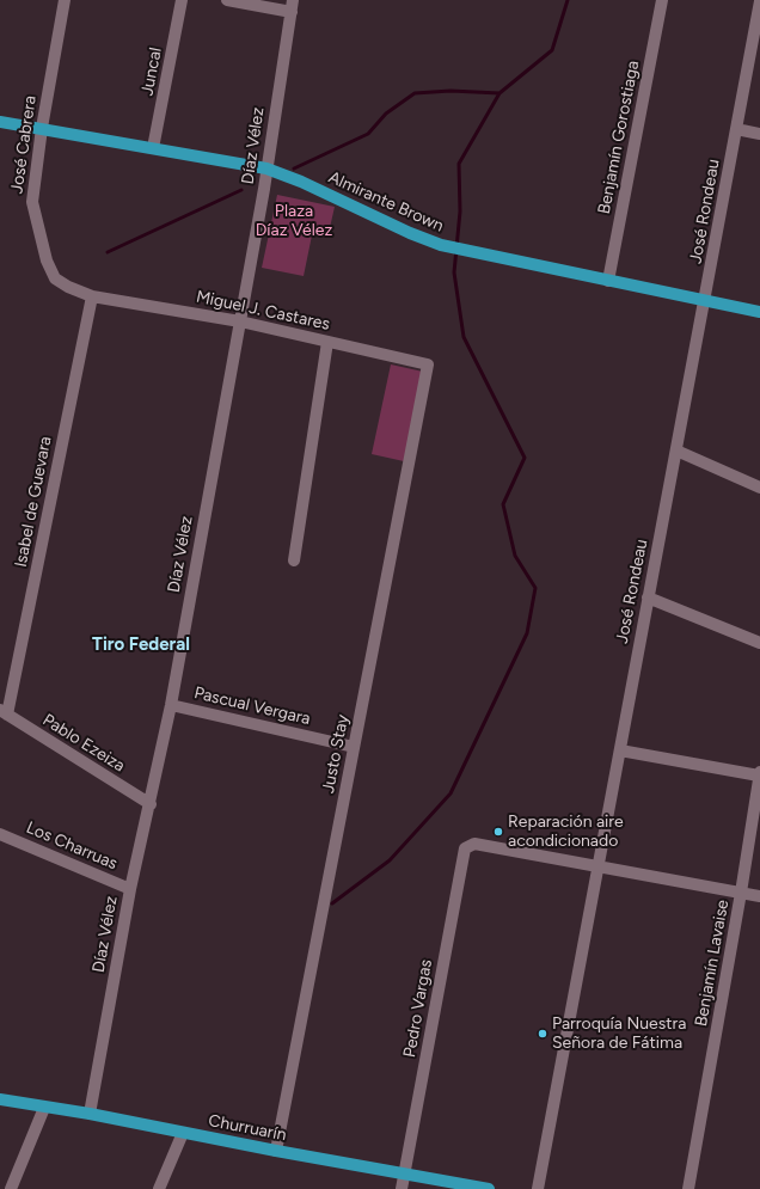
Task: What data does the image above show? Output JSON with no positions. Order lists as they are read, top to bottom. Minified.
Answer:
{"streets":{"main road":["Almirante Brown","Churruarín"],"street":["Juncal","Benjamín Gorostiaga","José Cabrera","Díaz Vélez","José Rondeau","Miguel J. Castares","Isabel de Guevara","Pascual Vergara","Pablo Ezeiza","Justo Stay","Los Charruas","Benjamín Lavaise","Pedro Vargas"]},"crossings":[["Juncal","Almirante Brown"],["Benjamín Gorostiaga","Almirante Brown"],["José Cabrera","Almirante Brown"],["José Cabrera","Miguel J. Castares"],["José Cabrera","Isabel de Guevara"],["Díaz Vélez","Almirante Brown"],["Díaz Vélez","Miguel J. Castares"],["Díaz Vélez","Pascual Vergara"],["Díaz Vélez","Pablo Ezeiza"],["Díaz Vélez","Los Charruas"],["Díaz Vélez","Churruarín"],["Almirante Brown","José Rondeau"],["José Rondeau","Pedro Vargas"],["Miguel J. Castares","Isabel de Guevara"],["Miguel J. Castares","Justo Stay"],["Isabel de Guevara","Pablo Ezeiza"],["Pascual Vergara","Justo Stay"],["Justo Stay","Churruarín"],["Pedro Vargas","Churruarín"]],"districts":["Tiro Federal"],"parks":["Plaza Díaz Vélez"],"places":["Reparación aire acondicionado","Parroquía Nuestra Señora de Fátima"]}
